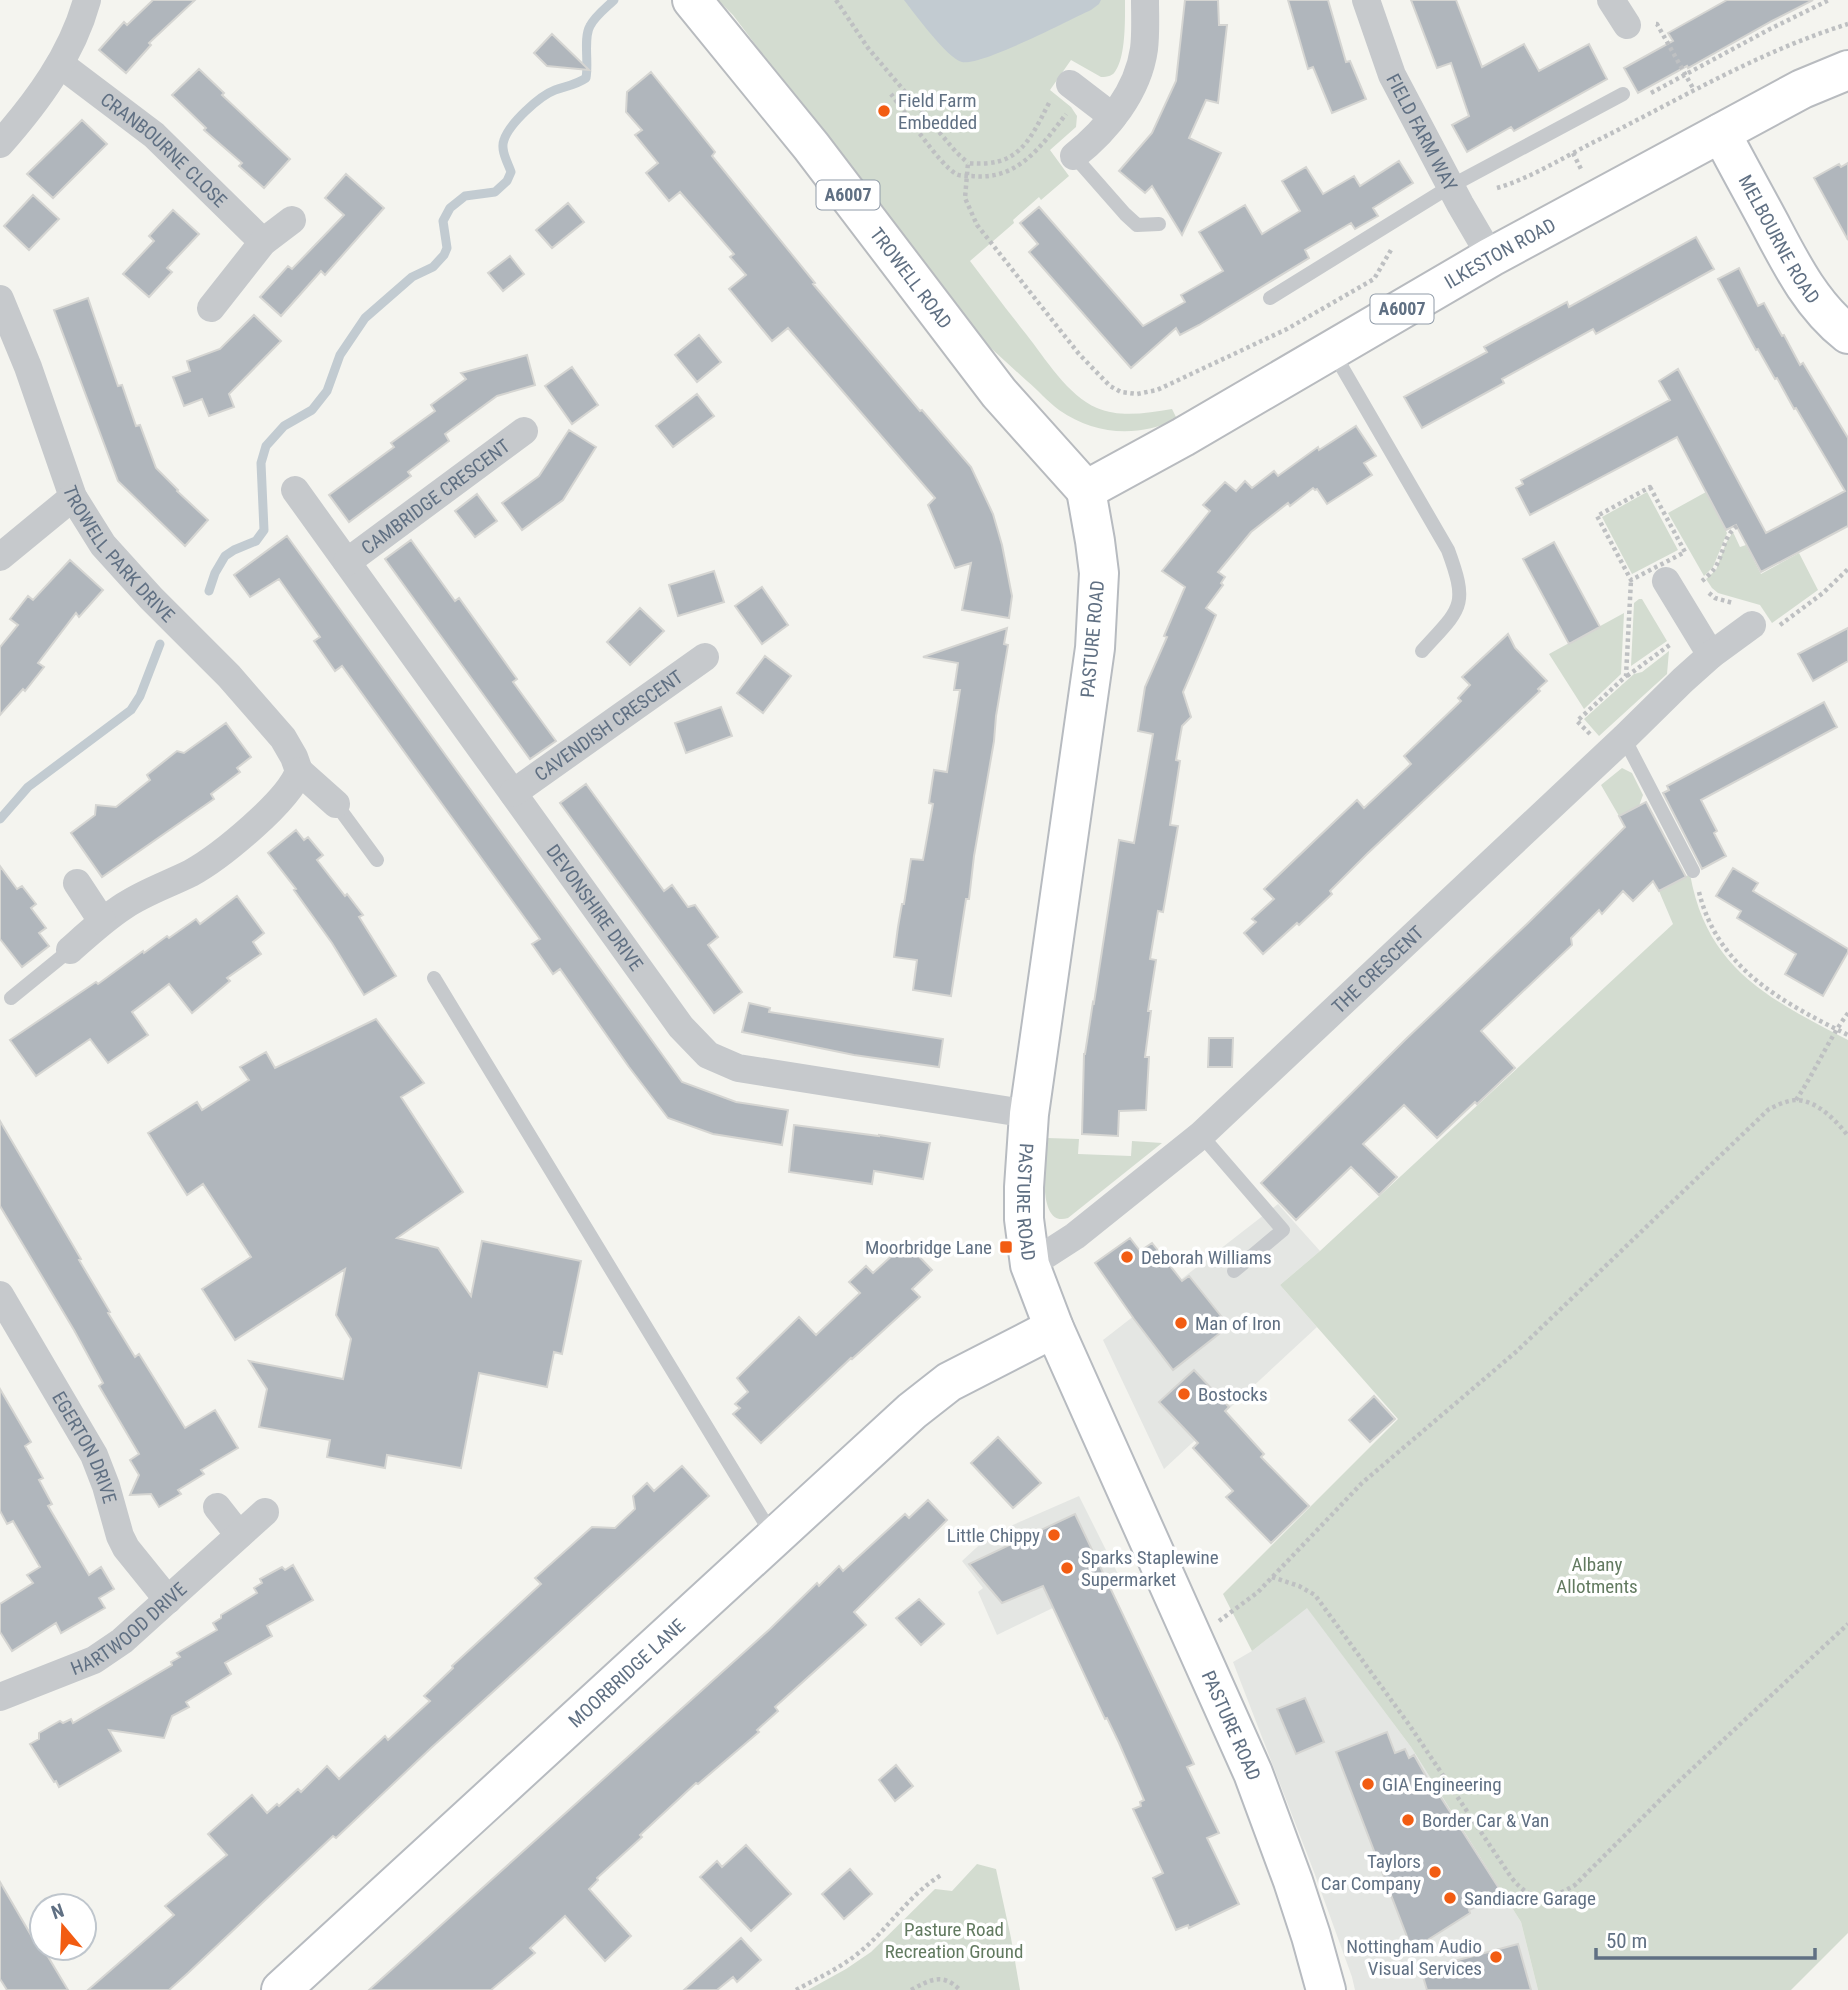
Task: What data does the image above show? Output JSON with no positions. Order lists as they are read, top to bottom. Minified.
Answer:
{"streets":{"main road":["A6007","MELBOURNE ROAD","ILKESTON ROAD","TROWELL ROAD","PASTURE ROAD","MOORBRIDGE LANE"],"street":["FIELD FARM WAY","CRANBOURNE CLOSE","CAMBRIDGE CRESCENT","TROWELL PARK DRIVE","CAVENDISH CRESCENT","DEVONSHIRE DRIVE","THE CRESCENT","EGERTON DRIVE","HARTWOOD DRIVE"]},"crossings":[["FIELD FARM WAY","ILKESTON ROAD"],["MELBOURNE ROAD","ILKESTON ROAD"],["ILKESTON ROAD","TROWELL ROAD"],["ILKESTON ROAD","PASTURE ROAD"],["TROWELL ROAD","PASTURE ROAD"],["CAMBRIDGE CRESCENT","DEVONSHIRE DRIVE"],["PASTURE ROAD","DEVONSHIRE DRIVE"],["PASTURE ROAD","THE CRESCENT"],["PASTURE ROAD","MOORBRIDGE LANE"],["CAVENDISH CRESCENT","DEVONSHIRE DRIVE"],["EGERTON DRIVE","HARTWOOD DRIVE"]],"parks":["Albany Allotments","Pasture Road Recreation Ground"],"places":{"other":["Field Farm Embedded","Deborah Williams","Man of Iron","Bostocks","Little Chippy","Sparks Staplewine Supermarket","GIA Engineering","Border Car & Van","Taylors Car Company","Sandiacre Garage","Nottingham Audio Visual Services"],"transit":["Moorbridge Lane"]},"scale_bar":"50 m","north":"top"}
